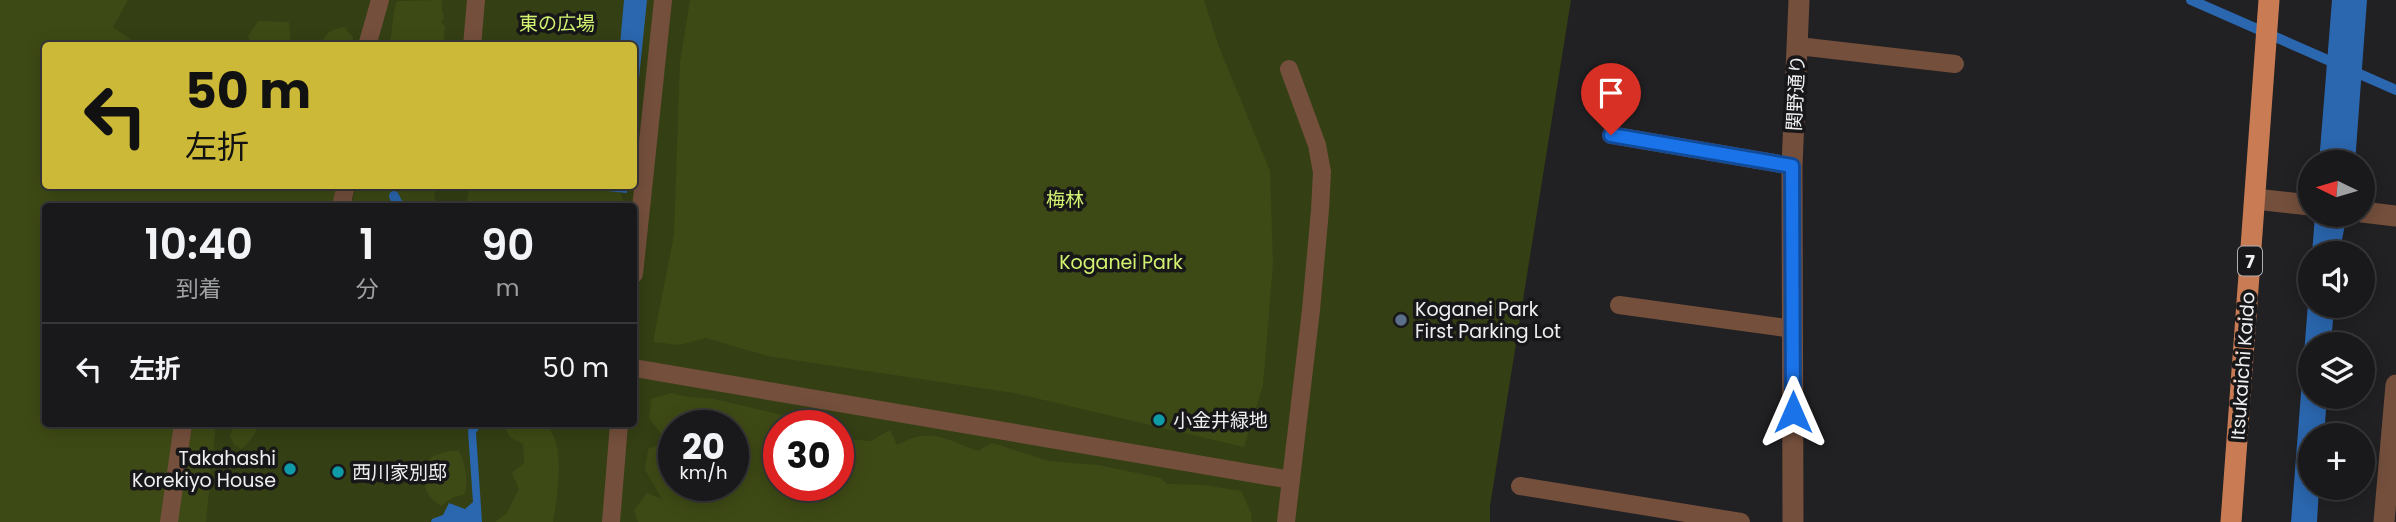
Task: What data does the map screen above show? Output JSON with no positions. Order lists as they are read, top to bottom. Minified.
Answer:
{"streets":{"main road":["7","Itsukaichi Kaido"],"street":["関野通り"]},"parks":["東の広場","梅林","Koganei Park"],"places":["Koganei Park First Parking Lot","小金井緑地","Takahashi Korekiyo House","西川家別邸"],"north":"left","page":{"turn":["50 m","左折"],"map_buttons":"+","eta":["10:40","到着","1","分","90","m"],"list":[{"name":"左折","value":"50 m"}],"speed":"20 km/h","limit":"30"}}
